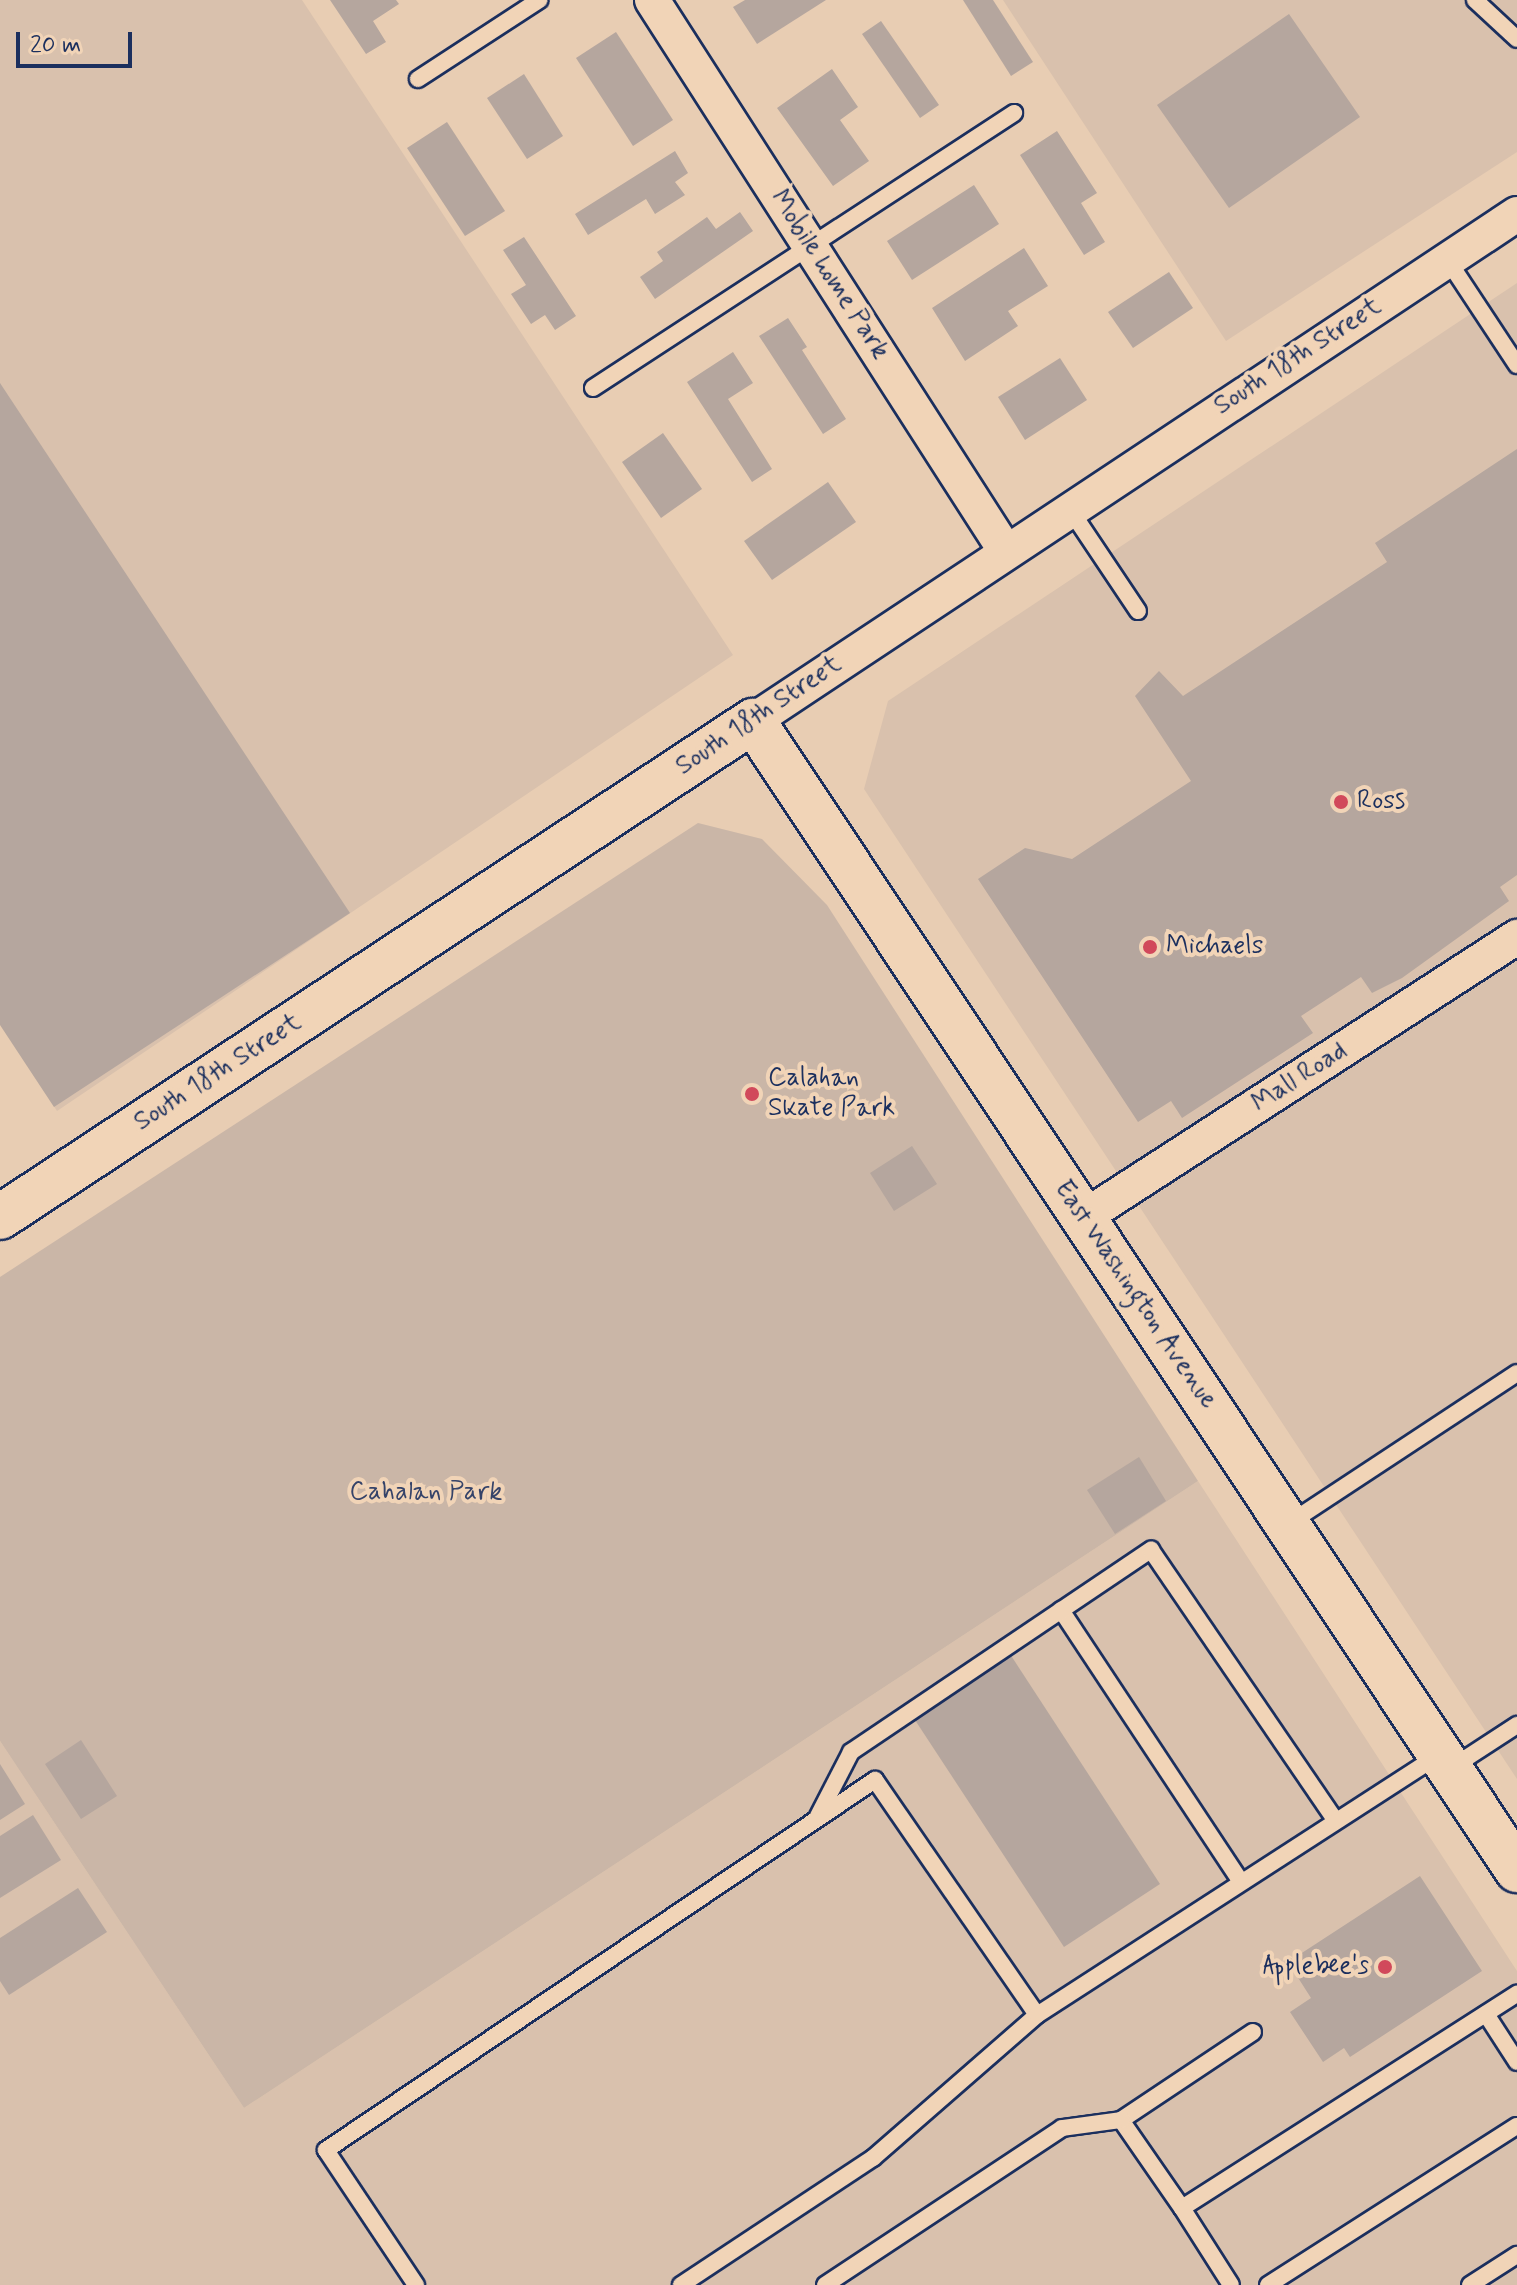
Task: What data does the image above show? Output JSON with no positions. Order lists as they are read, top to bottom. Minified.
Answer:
{"streets":{"street":["Mobile home Park","South 18th Street","Mall Road","East Washington Avenue"]},"crossings":[["Mobile home Park","South 18th Street"],["South 18th Street","East Washington Avenue"],["Mall Road","East Washington Avenue"]],"parks":["Cahalan Park"],"places":["Ross","Michaels","Calahan Skate Park","Applebee's"],"scale_bar":"20 m"}
